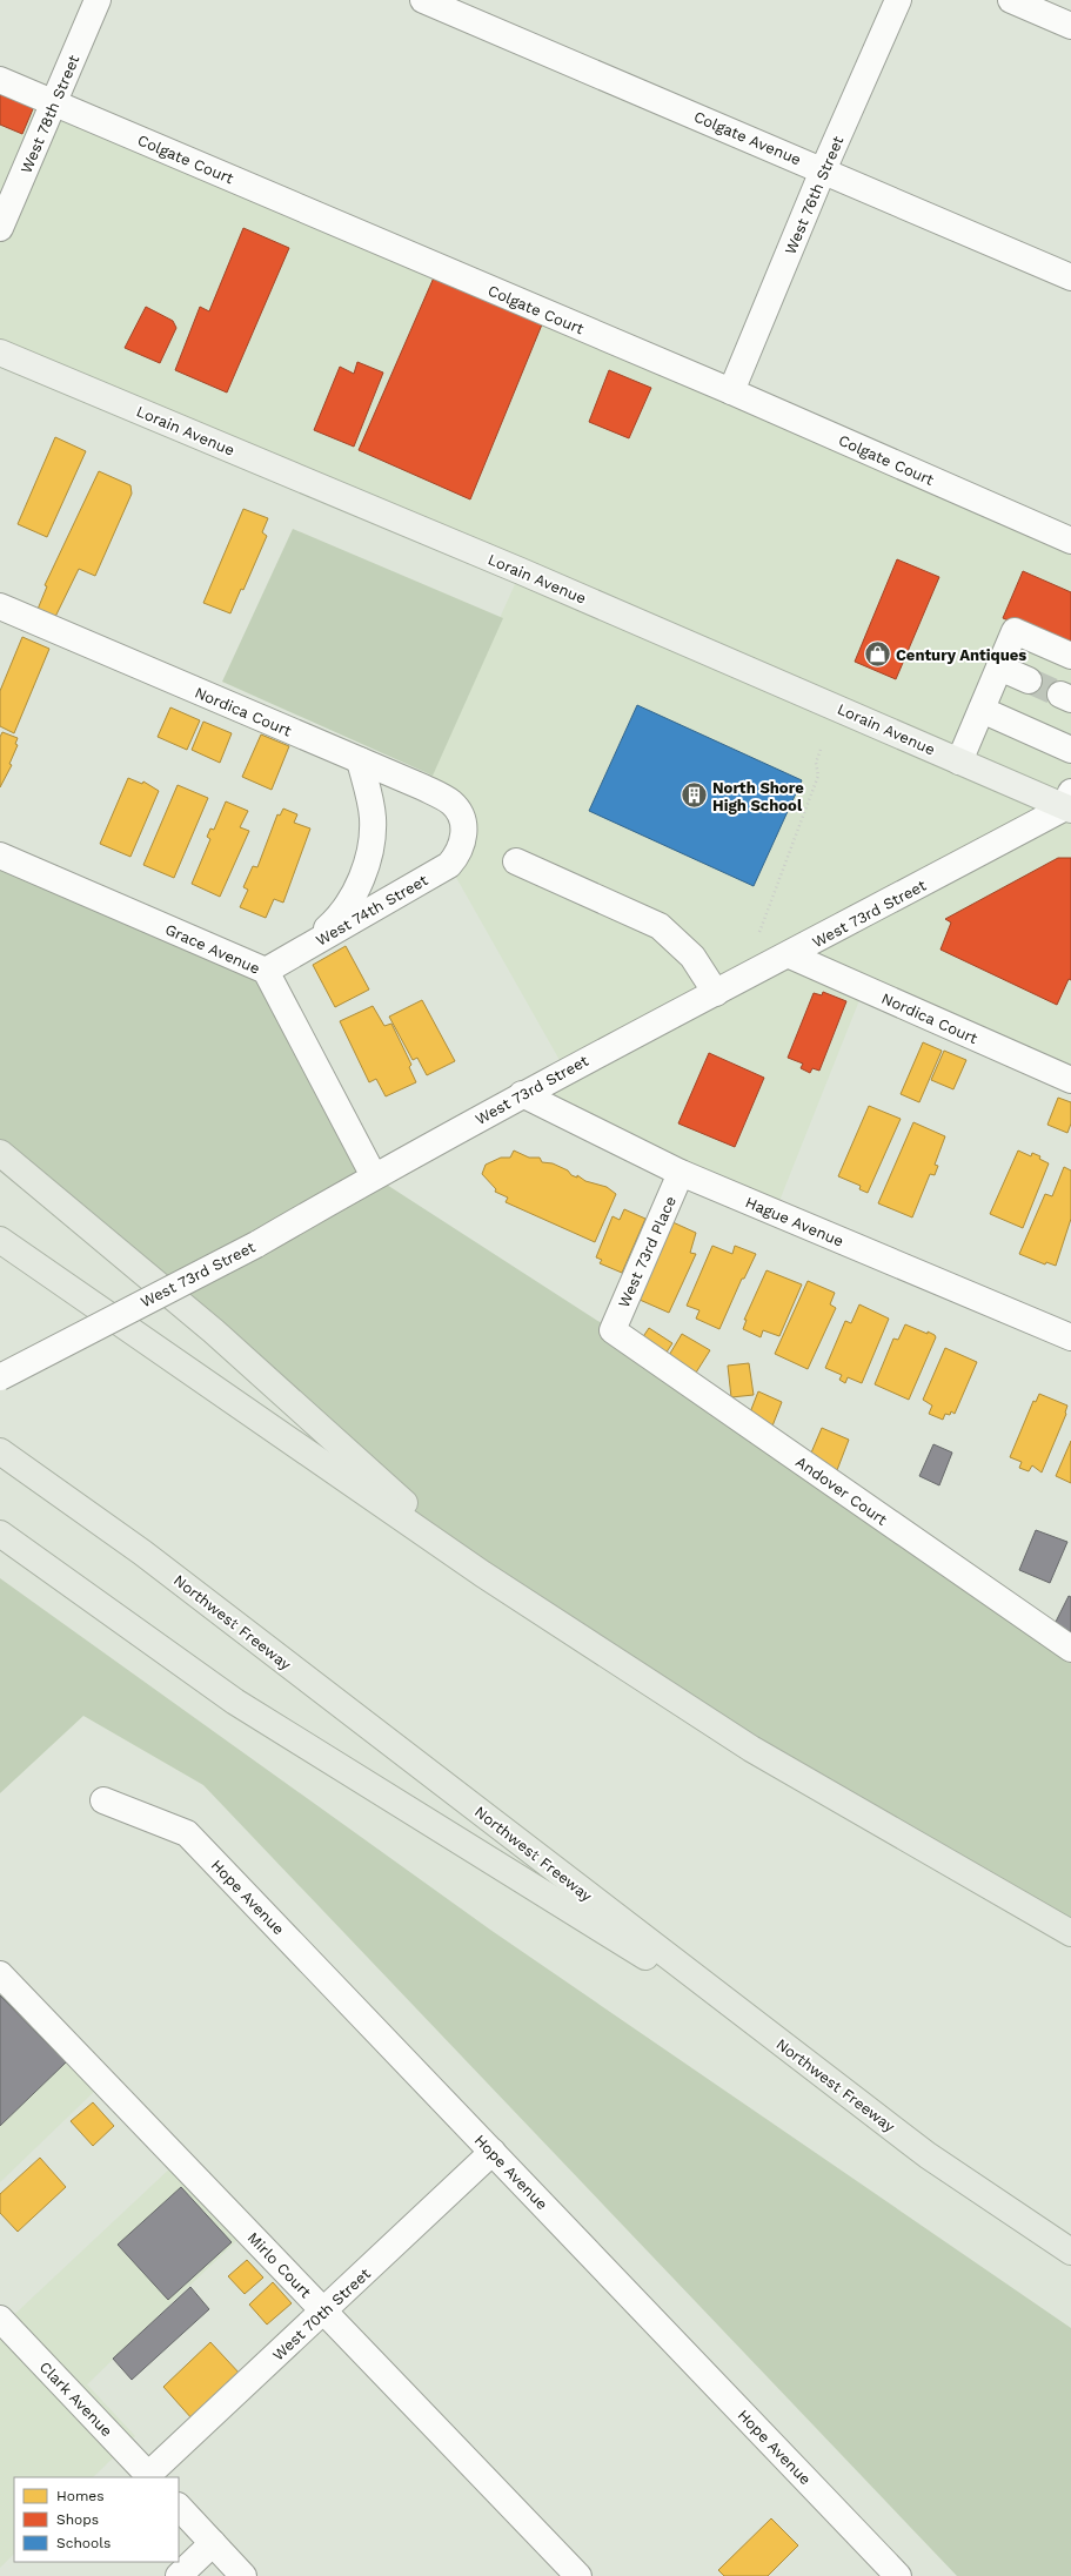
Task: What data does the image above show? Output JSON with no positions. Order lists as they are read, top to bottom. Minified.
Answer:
{"streets":{"highway":["Northwest Freeway"],"main road":["Lorain Avenue"],"street":["West 78th Street","Colgate Avenue","Colgate Court","West 76th Street","Nordica Court","West 74th Street","West 73rd Street","Grace Avenue","Hague Avenue","West 73rd Place","Andover Court","Hope Avenue","Mirlo Court","West 70th Street","Clark Avenue"]},"crossings":[["West 78th Street","Colgate Court"],["Colgate Avenue","West 76th Street"],["Colgate Court","West 76th Street"],["Lorain Avenue","West 73rd Street"],["Nordica Court","West 74th Street"],["Nordica Court","West 73rd Street"],["West 74th Street","Grace Avenue"],["West 73rd Street","Grace Avenue"],["West 73rd Street","Hague Avenue"],["Hague Avenue","West 73rd Place"],["West 73rd Place","Andover Court"],["Hope Avenue","West 70th Street"],["Mirlo Court","West 70th Street"],["West 70th Street","Clark Avenue"]],"places":{"shop":["Century Antiques"],"building":["North Shore High School"]},"legend":["Homes","Shops","Schools"]}
